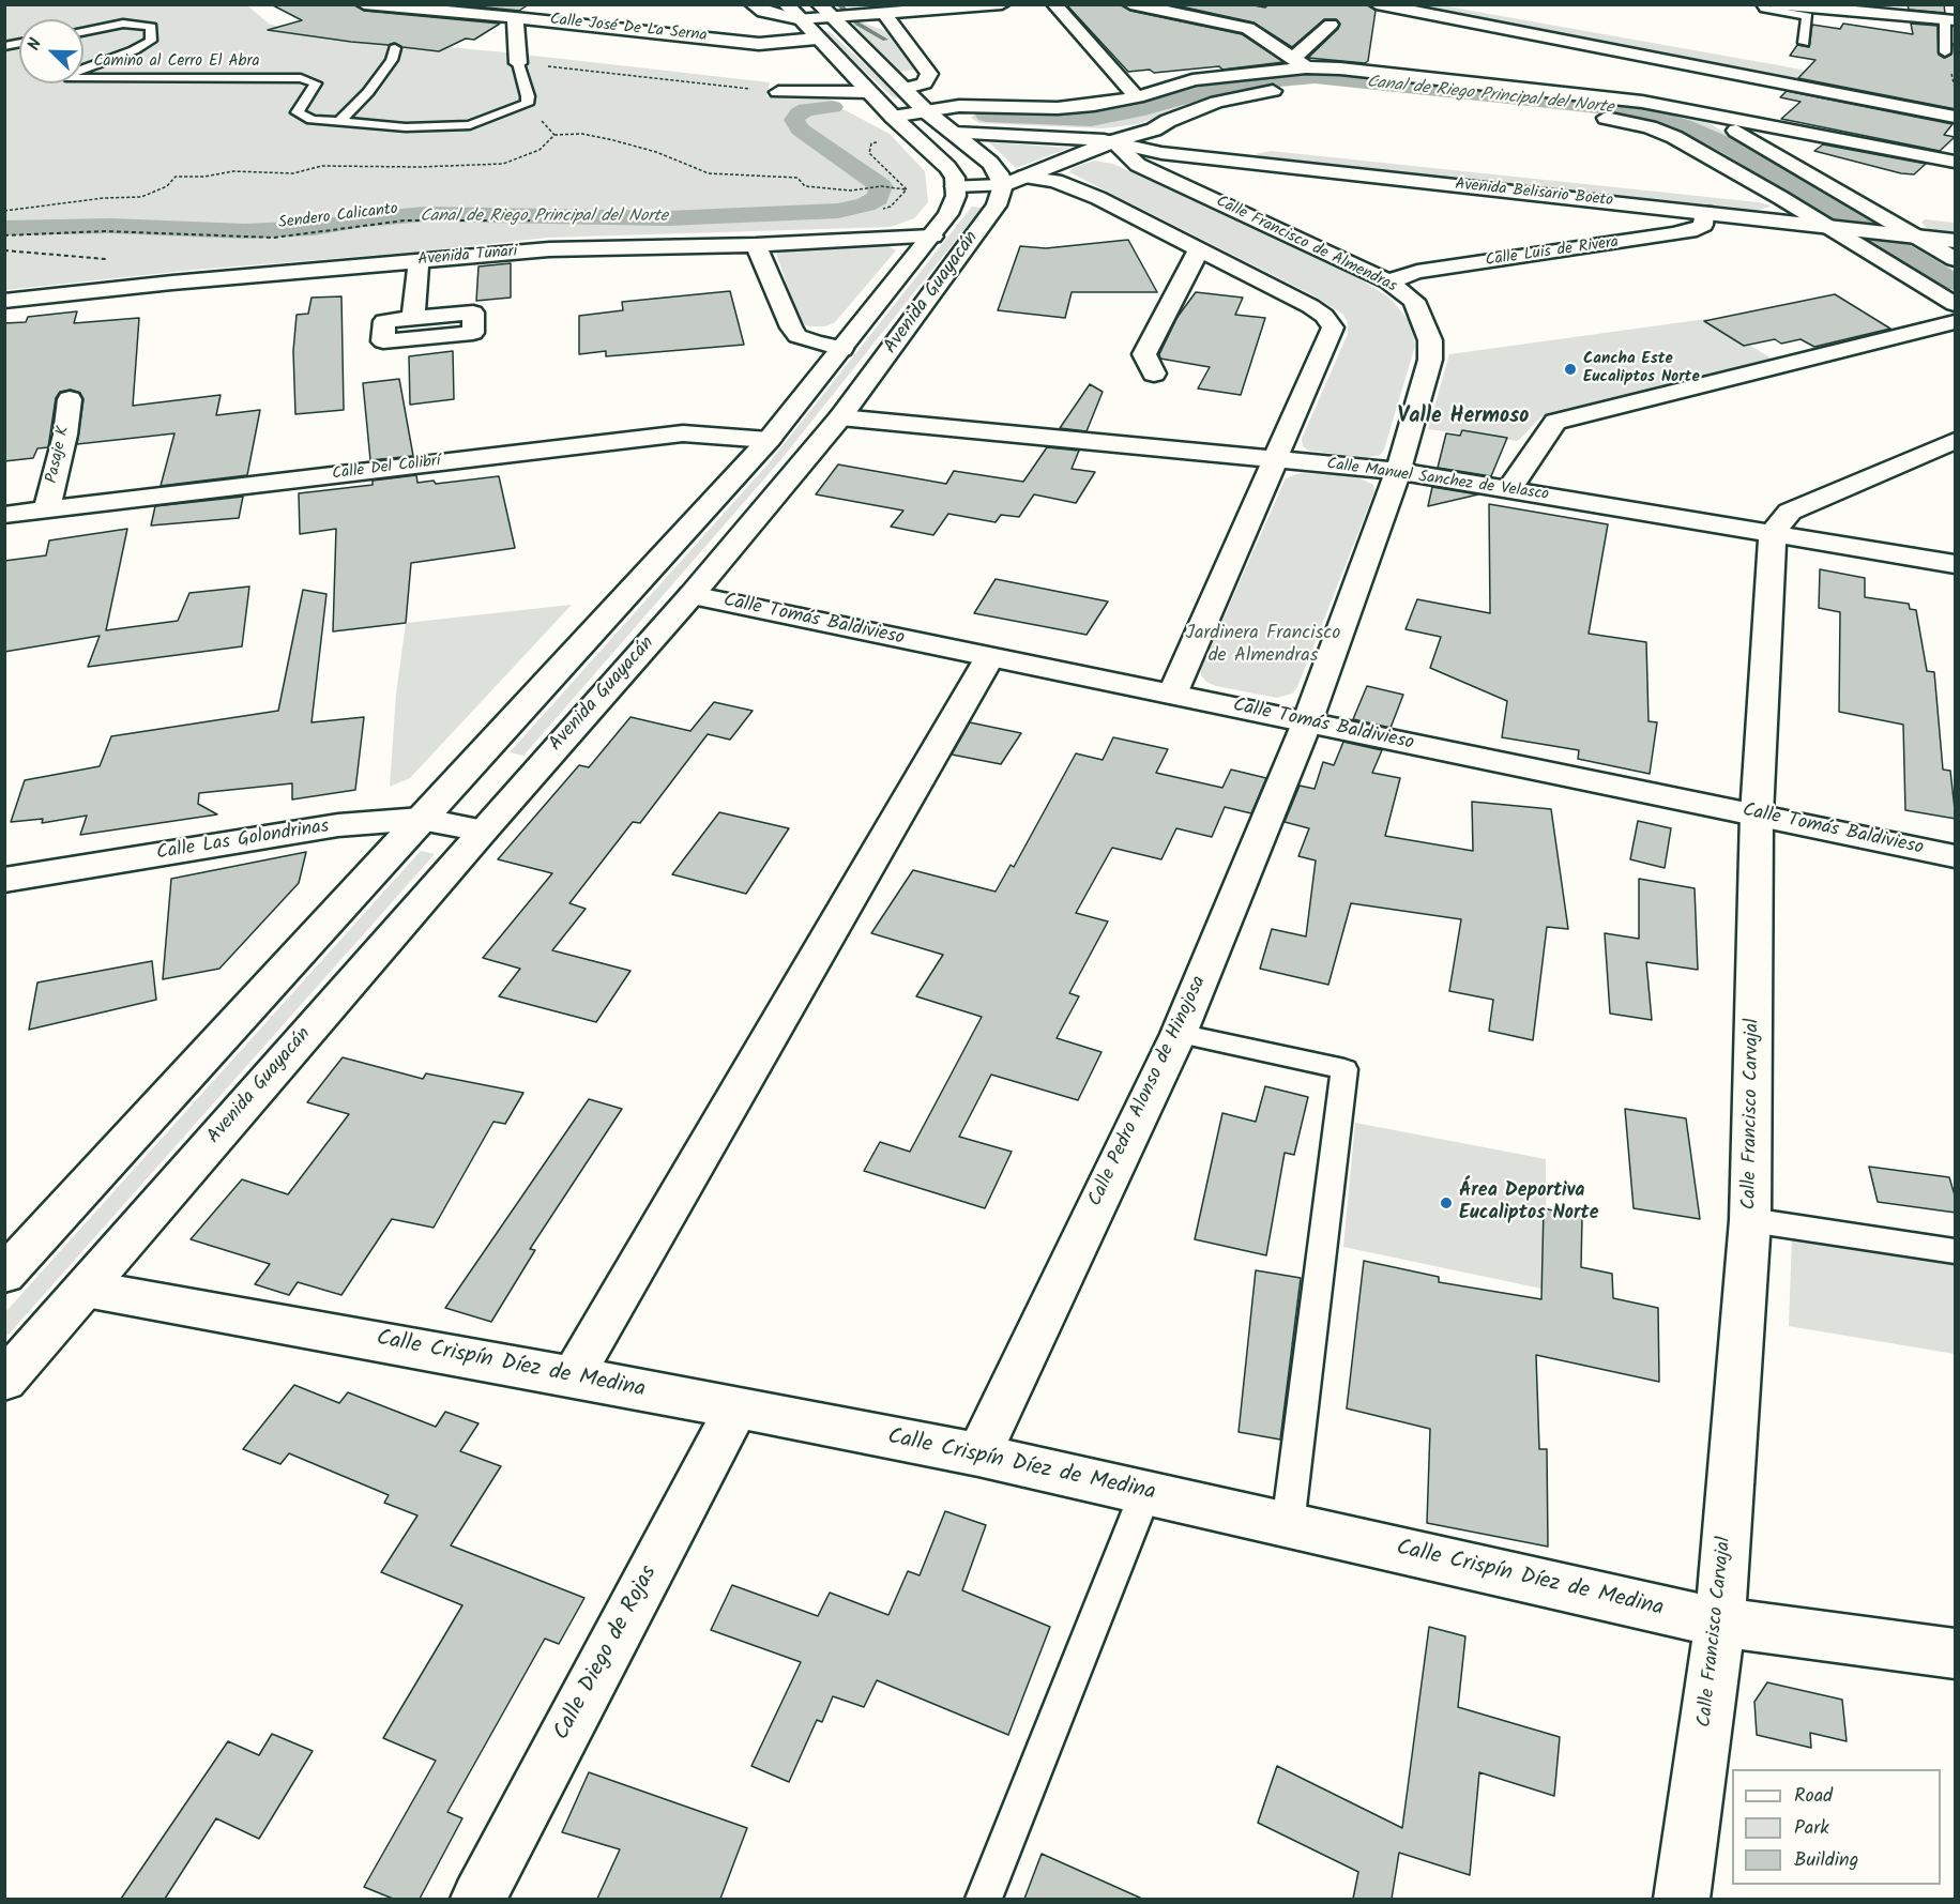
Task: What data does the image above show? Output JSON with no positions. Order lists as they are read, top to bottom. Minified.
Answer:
{"streets":{"street":["Calle José De La Serna","Avenida Belisario Boeto","Calle Francisco de Almendras","Calle Luis de Rivera","Avenida Tunari","Avenida Guayacán","Pasaje K","Calle Del Colibrí","Calle Manuel Sanchez de Velasco","Calle Tomás Baldivieso","Calle Las Golondrinas","Calle Pedro Alonso de Hinojosa","Calle Francisco Carvajal","Calle Crispín Díez de Medina","Calle Diego de Rojas"],"lane":["Camino al Cerro El Abra"],"path":["Sendero Calicanto"]},"crossings":[["Avenida Belisario Boeto","Calle Francisco de Almendras"],["Avenida Belisario Boeto","Calle Luis de Rivera"],["Avenida Belisario Boeto","Avenida Guayacán"],["Calle Francisco de Almendras","Calle Luis de Rivera"],["Calle Francisco de Almendras","Calle Manuel Sanchez de Velasco"],["Calle Francisco de Almendras","Calle Tomás Baldivieso"],["Calle Francisco de Almendras","Calle Pedro Alonso de Hinojosa"],["Avenida Tunari","Avenida Guayacán"],["Avenida Guayacán","Calle Del Colibrí"],["Avenida Guayacán","Calle Manuel Sanchez de Velasco"],["Avenida Guayacán","Calle Tomás Baldivieso"],["Avenida Guayacán","Calle Las Golondrinas"],["Avenida Guayacán","Calle Crispín Díez de Medina"],["Pasaje K","Calle Del Colibrí"],["Calle Manuel Sanchez de Velasco","Calle Francisco Carvajal"],["Calle Tomás Baldivieso","Calle Pedro Alonso de Hinojosa"],["Calle Tomás Baldivieso","Calle Francisco Carvajal"],["Calle Pedro Alonso de Hinojosa","Calle Crispín Díez de Medina"],["Calle Francisco Carvajal","Calle Crispín Díez de Medina"],["Calle Crispín Díez de Medina","Calle Diego de Rojas"]],"districts":["Valle Hermoso"],"water":["Canal de Riego Principal del Norte"],"parks":["Jardinera Francisco de Almendras"],"places":["Cancha Este Eucaliptos Norte","Área Deportiva Eucaliptos Norte"],"legend":["Road","Park","Building"],"north":"top left"}
